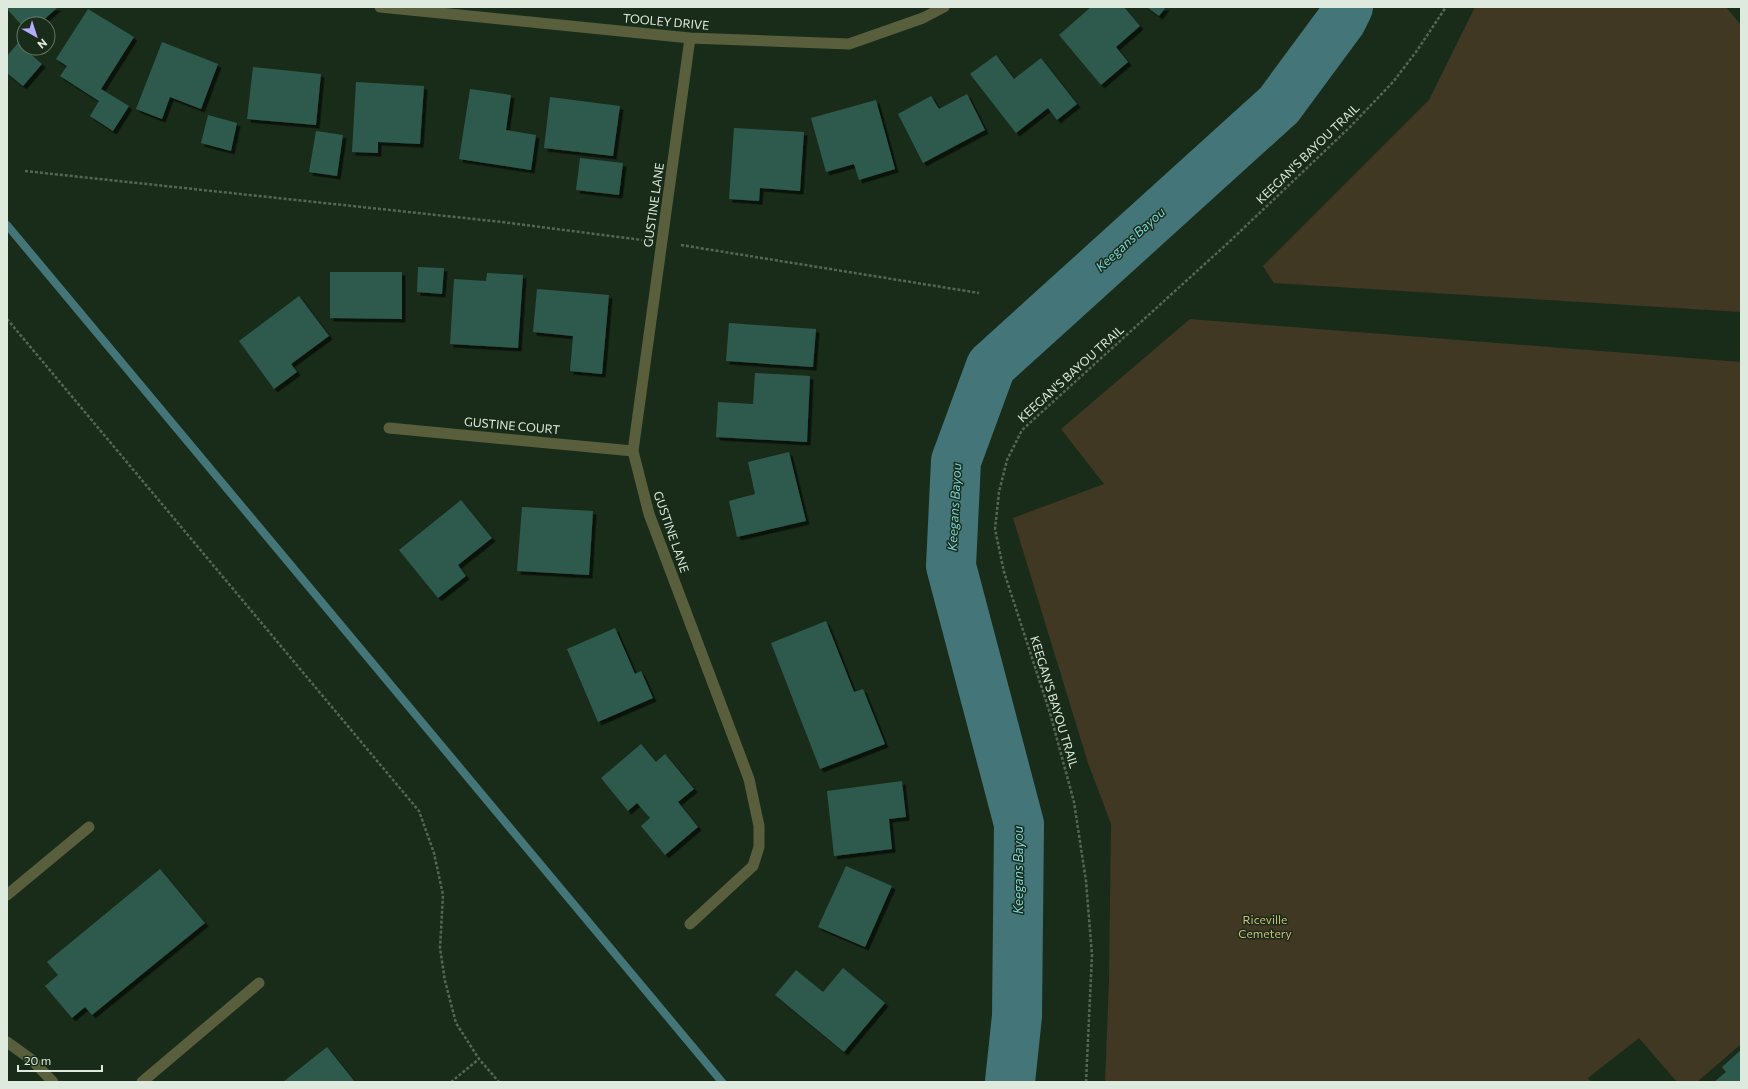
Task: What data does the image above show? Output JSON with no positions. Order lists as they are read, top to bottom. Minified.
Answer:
{"streets":{"street":["TOOLEY DRIVE","GUSTINE LANE","GUSTINE COURT"],"path":["KEEGAN'S BAYOU TRAIL"]},"crossings":[["TOOLEY DRIVE","GUSTINE LANE"],["GUSTINE LANE","GUSTINE COURT"]],"water":["Keegans Bayou"],"parks":["Riceville Cemetery"],"scale_bar":"20 m","north":"bottom right"}
